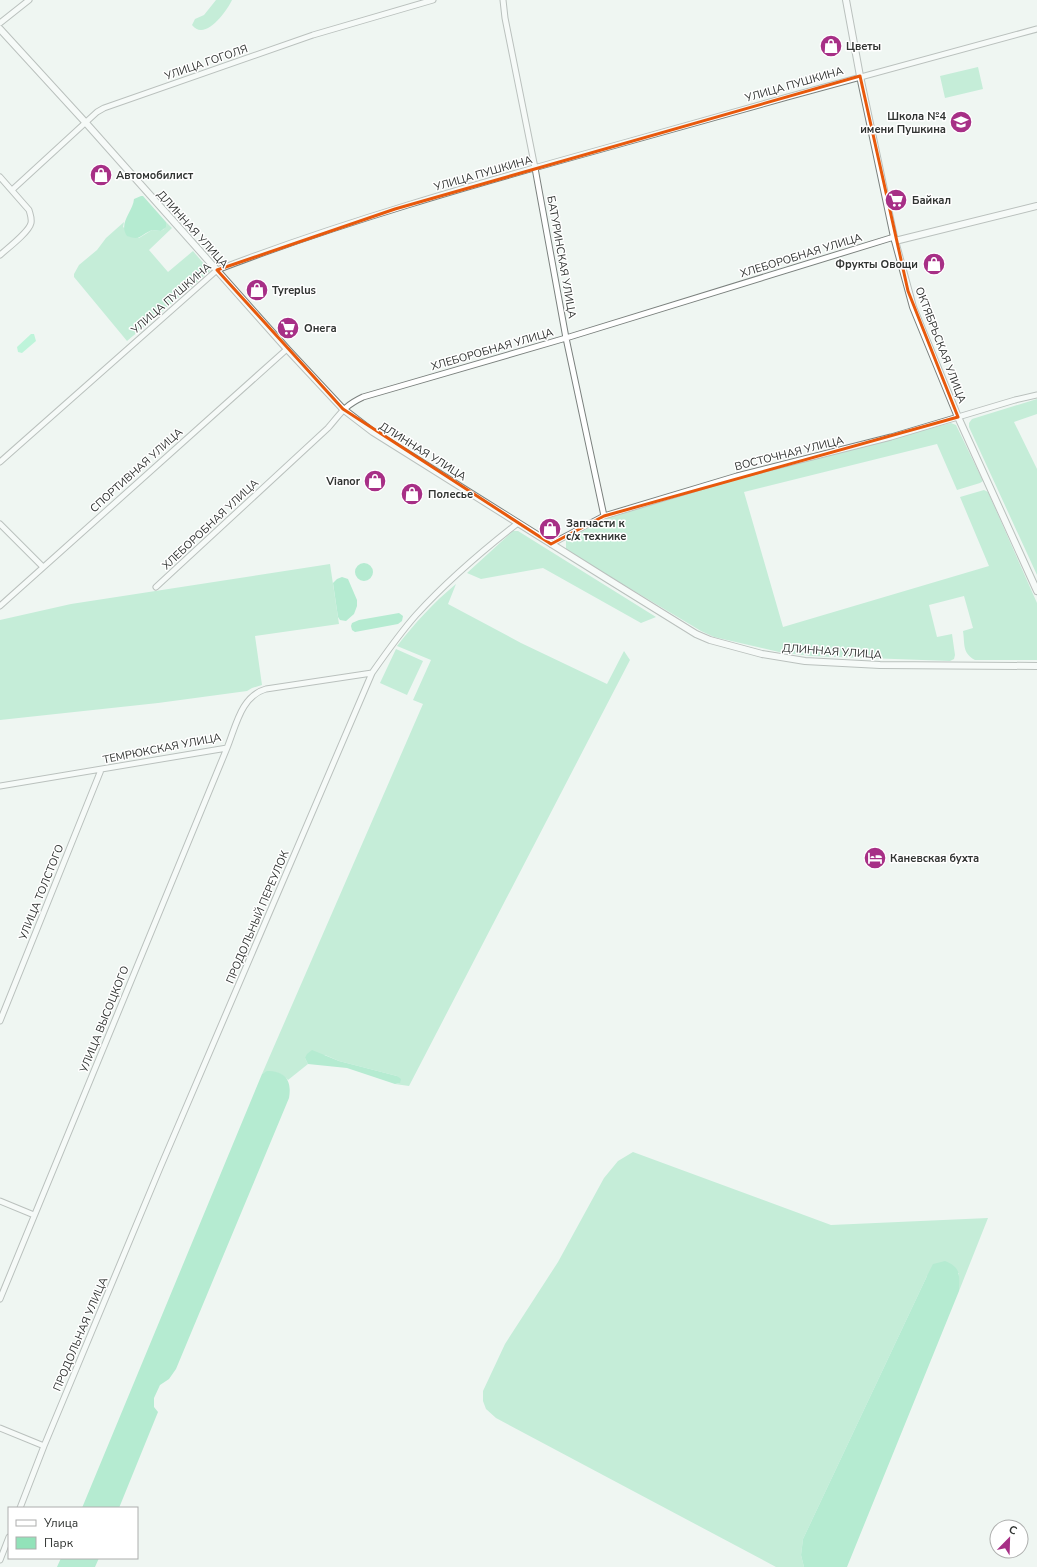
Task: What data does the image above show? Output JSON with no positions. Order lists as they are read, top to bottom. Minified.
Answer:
{"streets":{"street":["УЛИЦА ГОГОЛЯ","УЛИЦА ПУШКИНА","ДЛИННАЯ УЛИЦА","ХЛЕБОРОБНАЯ УЛИЦА","БАТУРИНСКАЯ УЛИЦА","ОКТЯБРЬСКАЯ УЛИЦА","ВОСТОЧНАЯ УЛИЦА","СПОРТИВНАЯ УЛИЦА","ТЕМРЮКСКАЯ УЛИЦА","УЛИЦА ТОЛСТОГО","ПРОДОЛЬНЫЙ ПЕРЕУЛОК","УЛИЦА ВЫСОЦКОГО","ПРОДОЛЬНАЯ УЛИЦА"]},"crossings":[["УЛИЦА ГОГОЛЯ","ДЛИННАЯ УЛИЦА"],["УЛИЦА ПУШКИНА","ДЛИННАЯ УЛИЦА"],["УЛИЦА ПУШКИНА","БАТУРИНСКАЯ УЛИЦА"],["УЛИЦА ПУШКИНА","ОКТЯБРЬСКАЯ УЛИЦА"],["ДЛИННАЯ УЛИЦА","ХЛЕБОРОБНАЯ УЛИЦА"],["ДЛИННАЯ УЛИЦА","ВОСТОЧНАЯ УЛИЦА"],["ДЛИННАЯ УЛИЦА","СПОРТИВНАЯ УЛИЦА"],["ХЛЕБОРОБНАЯ УЛИЦА","БАТУРИНСКАЯ УЛИЦА"],["ХЛЕБОРОБНАЯ УЛИЦА","ОКТЯБРЬСКАЯ УЛИЦА"],["БАТУРИНСКАЯ УЛИЦА","ВОСТОЧНАЯ УЛИЦА"],["ОКТЯБРЬСКАЯ УЛИЦА","ВОСТОЧНАЯ УЛИЦА"],["ТЕМРЮКСКАЯ УЛИЦА","УЛИЦА ТОЛСТОГО"],["ТЕМРЮКСКАЯ УЛИЦА","ПРОДОЛЬНЫЙ ПЕРЕУЛОК"],["ТЕМРЮКСКАЯ УЛИЦА","УЛИЦА ВЫСОЦКОГО"],["ПРОДОЛЬНЫЙ ПЕРЕУЛОК","ПРОДОЛЬНАЯ УЛИЦА"]],"places":{"shop":["Цветы","Автомобилист","Фрукты Овощи","Tyreplus","Vianor","Полесье","Запчасти к с/х технике"],"school or university":["Школа №4 имени Пушкина"],"supermarket":["Байкал","Онега"],"hotel":["Каневская бухта"]},"legend":["Улица","Парк"],"north":"top right"}
